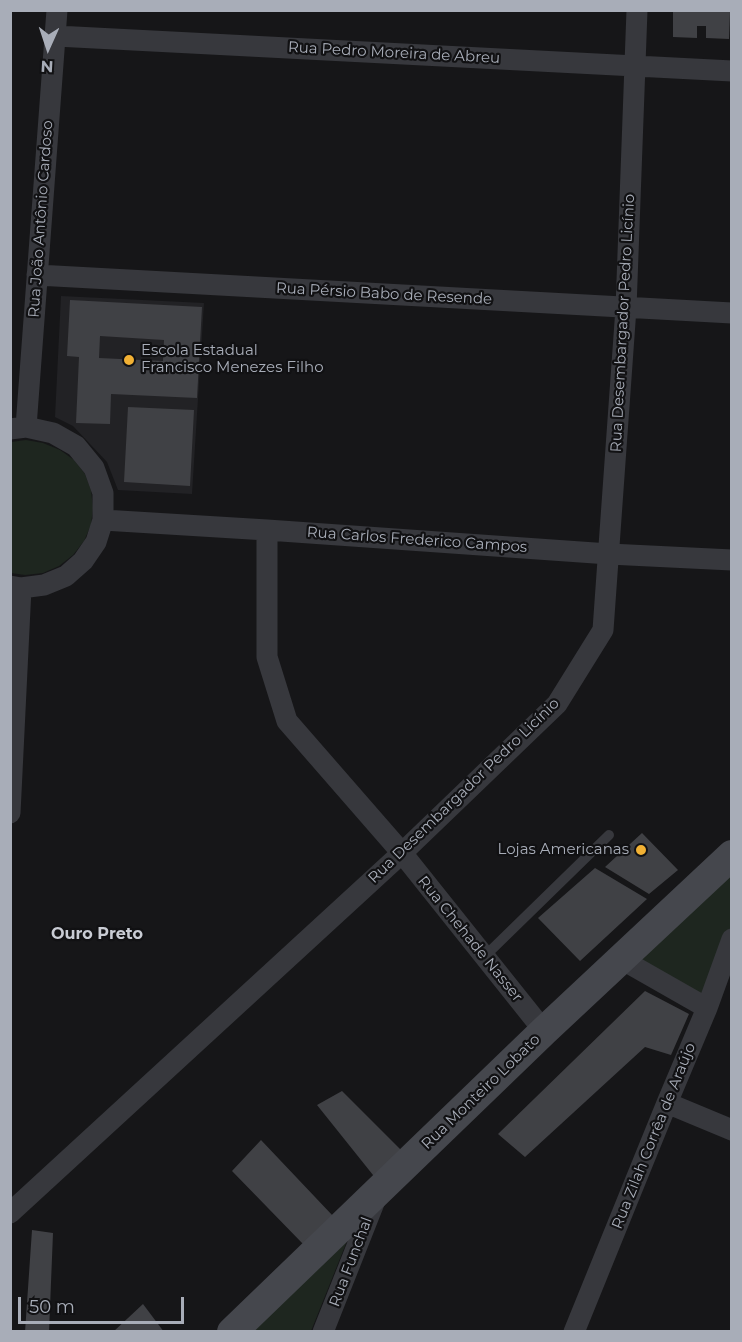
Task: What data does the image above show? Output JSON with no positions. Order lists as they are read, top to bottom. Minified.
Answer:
{"streets":{"main road":["Rua Monteiro Lobato"],"street":["Rua Pedro Moreira de Abreu","Rua João Antônio Cardoso","Rua Pérsio Babo de Resende","Rua Desembargador Pedro Licínio","Rua Carlos Frederico Campos","Rua Chehade Nasser","Rua Zilah Corrêa de Araújo","Rua Funchal"]},"crossings":[["Rua Pedro Moreira de Abreu","Rua João Antônio Cardoso"],["Rua Pedro Moreira de Abreu","Rua Desembargador Pedro Licínio"],["Rua João Antônio Cardoso","Rua Pérsio Babo de Resende"],["Rua Pérsio Babo de Resende","Rua Desembargador Pedro Licínio"],["Rua Desembargador Pedro Licínio","Rua Carlos Frederico Campos"],["Rua Desembargador Pedro Licínio","Rua Chehade Nasser"],["Rua Carlos Frederico Campos","Rua Chehade Nasser"],["Rua Chehade Nasser","Rua Monteiro Lobato"],["Rua Monteiro Lobato","Rua Funchal"]],"districts":["Ouro Preto"],"places":["Escola Estadual Francisco Menezes Filho","Lojas Americanas"],"scale_bar":"50 m","north":"bottom"}
